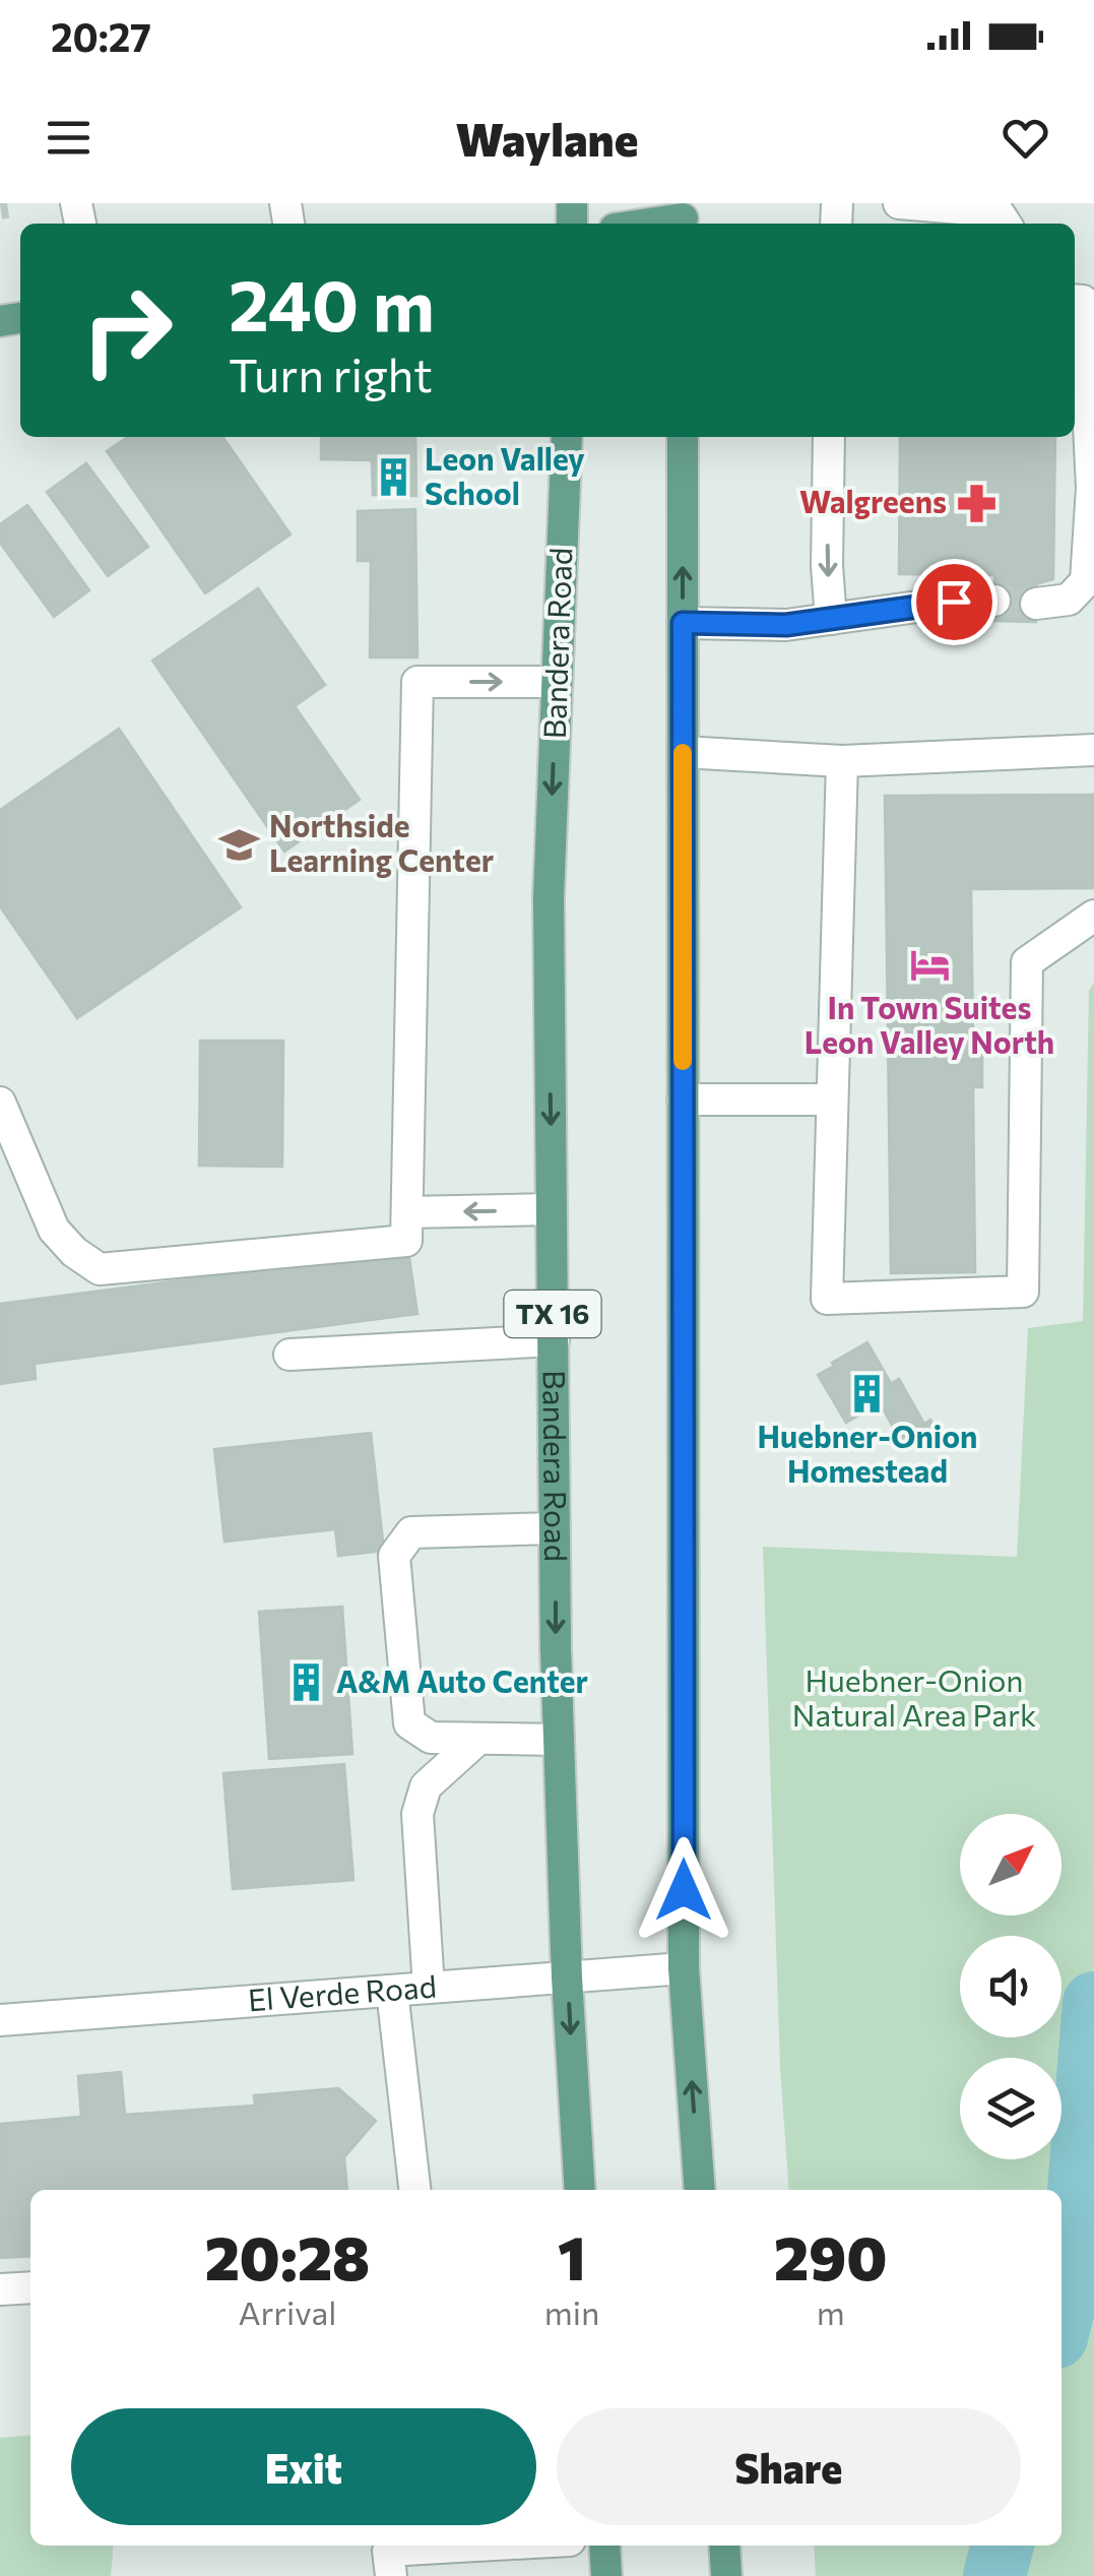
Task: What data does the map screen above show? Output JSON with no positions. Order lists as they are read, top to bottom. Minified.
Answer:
{"streets":{"main road":["Bandera Road","TX 16"],"street":["El Verde Road"]},"crossings":[["Bandera Road","El Verde Road"]],"parks":["Huebner-Onion Natural Area Park"],"places":{"building":["Leon Valley School","Huebner-Onion Homestead","A&M Auto Center"],"pharmacy":["Walgreens"],"school or university":["Northside Learning Center"],"hotel":["In Town Suites Leon Valley North"]},"north":"top right","page":{"status":"20:27","header":"Waylane","turn":["240 m","Turn right"],"eta":["20:28","Arrival","1","min","290","m"],"buttons":["Exit","Share"]}}
